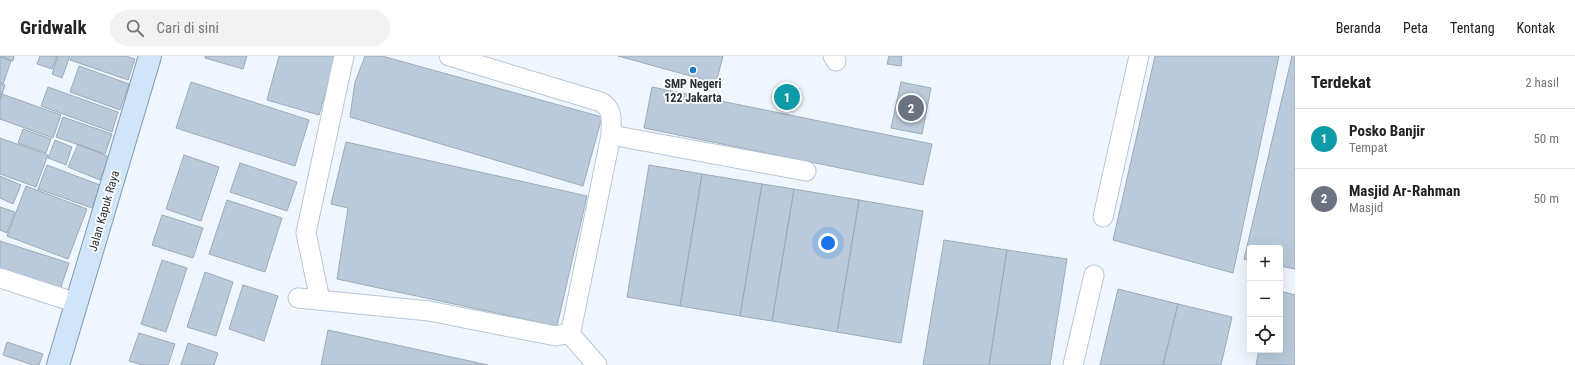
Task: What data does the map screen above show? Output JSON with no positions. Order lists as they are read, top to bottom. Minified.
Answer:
{"streets":{"main road":["Jalan Kapuk Raya"]},"places":["SMP Negeri 122 Jakarta"],"page":{"header":"Gridwalk","search":"Cari di sini","nav":["Beranda","Peta","Tentang","Kontak"],"heading":["Terdekat","2 hasil"],"pins":["1","2"],"list":[{"mark":"1","name":"Posko Banjir","note":"Tempat","value":"50 m"},{"mark":"2","name":"Masjid Ar-Rahman","note":"Masjid","value":"50 m"}],"map_buttons":["+","−"]}}
